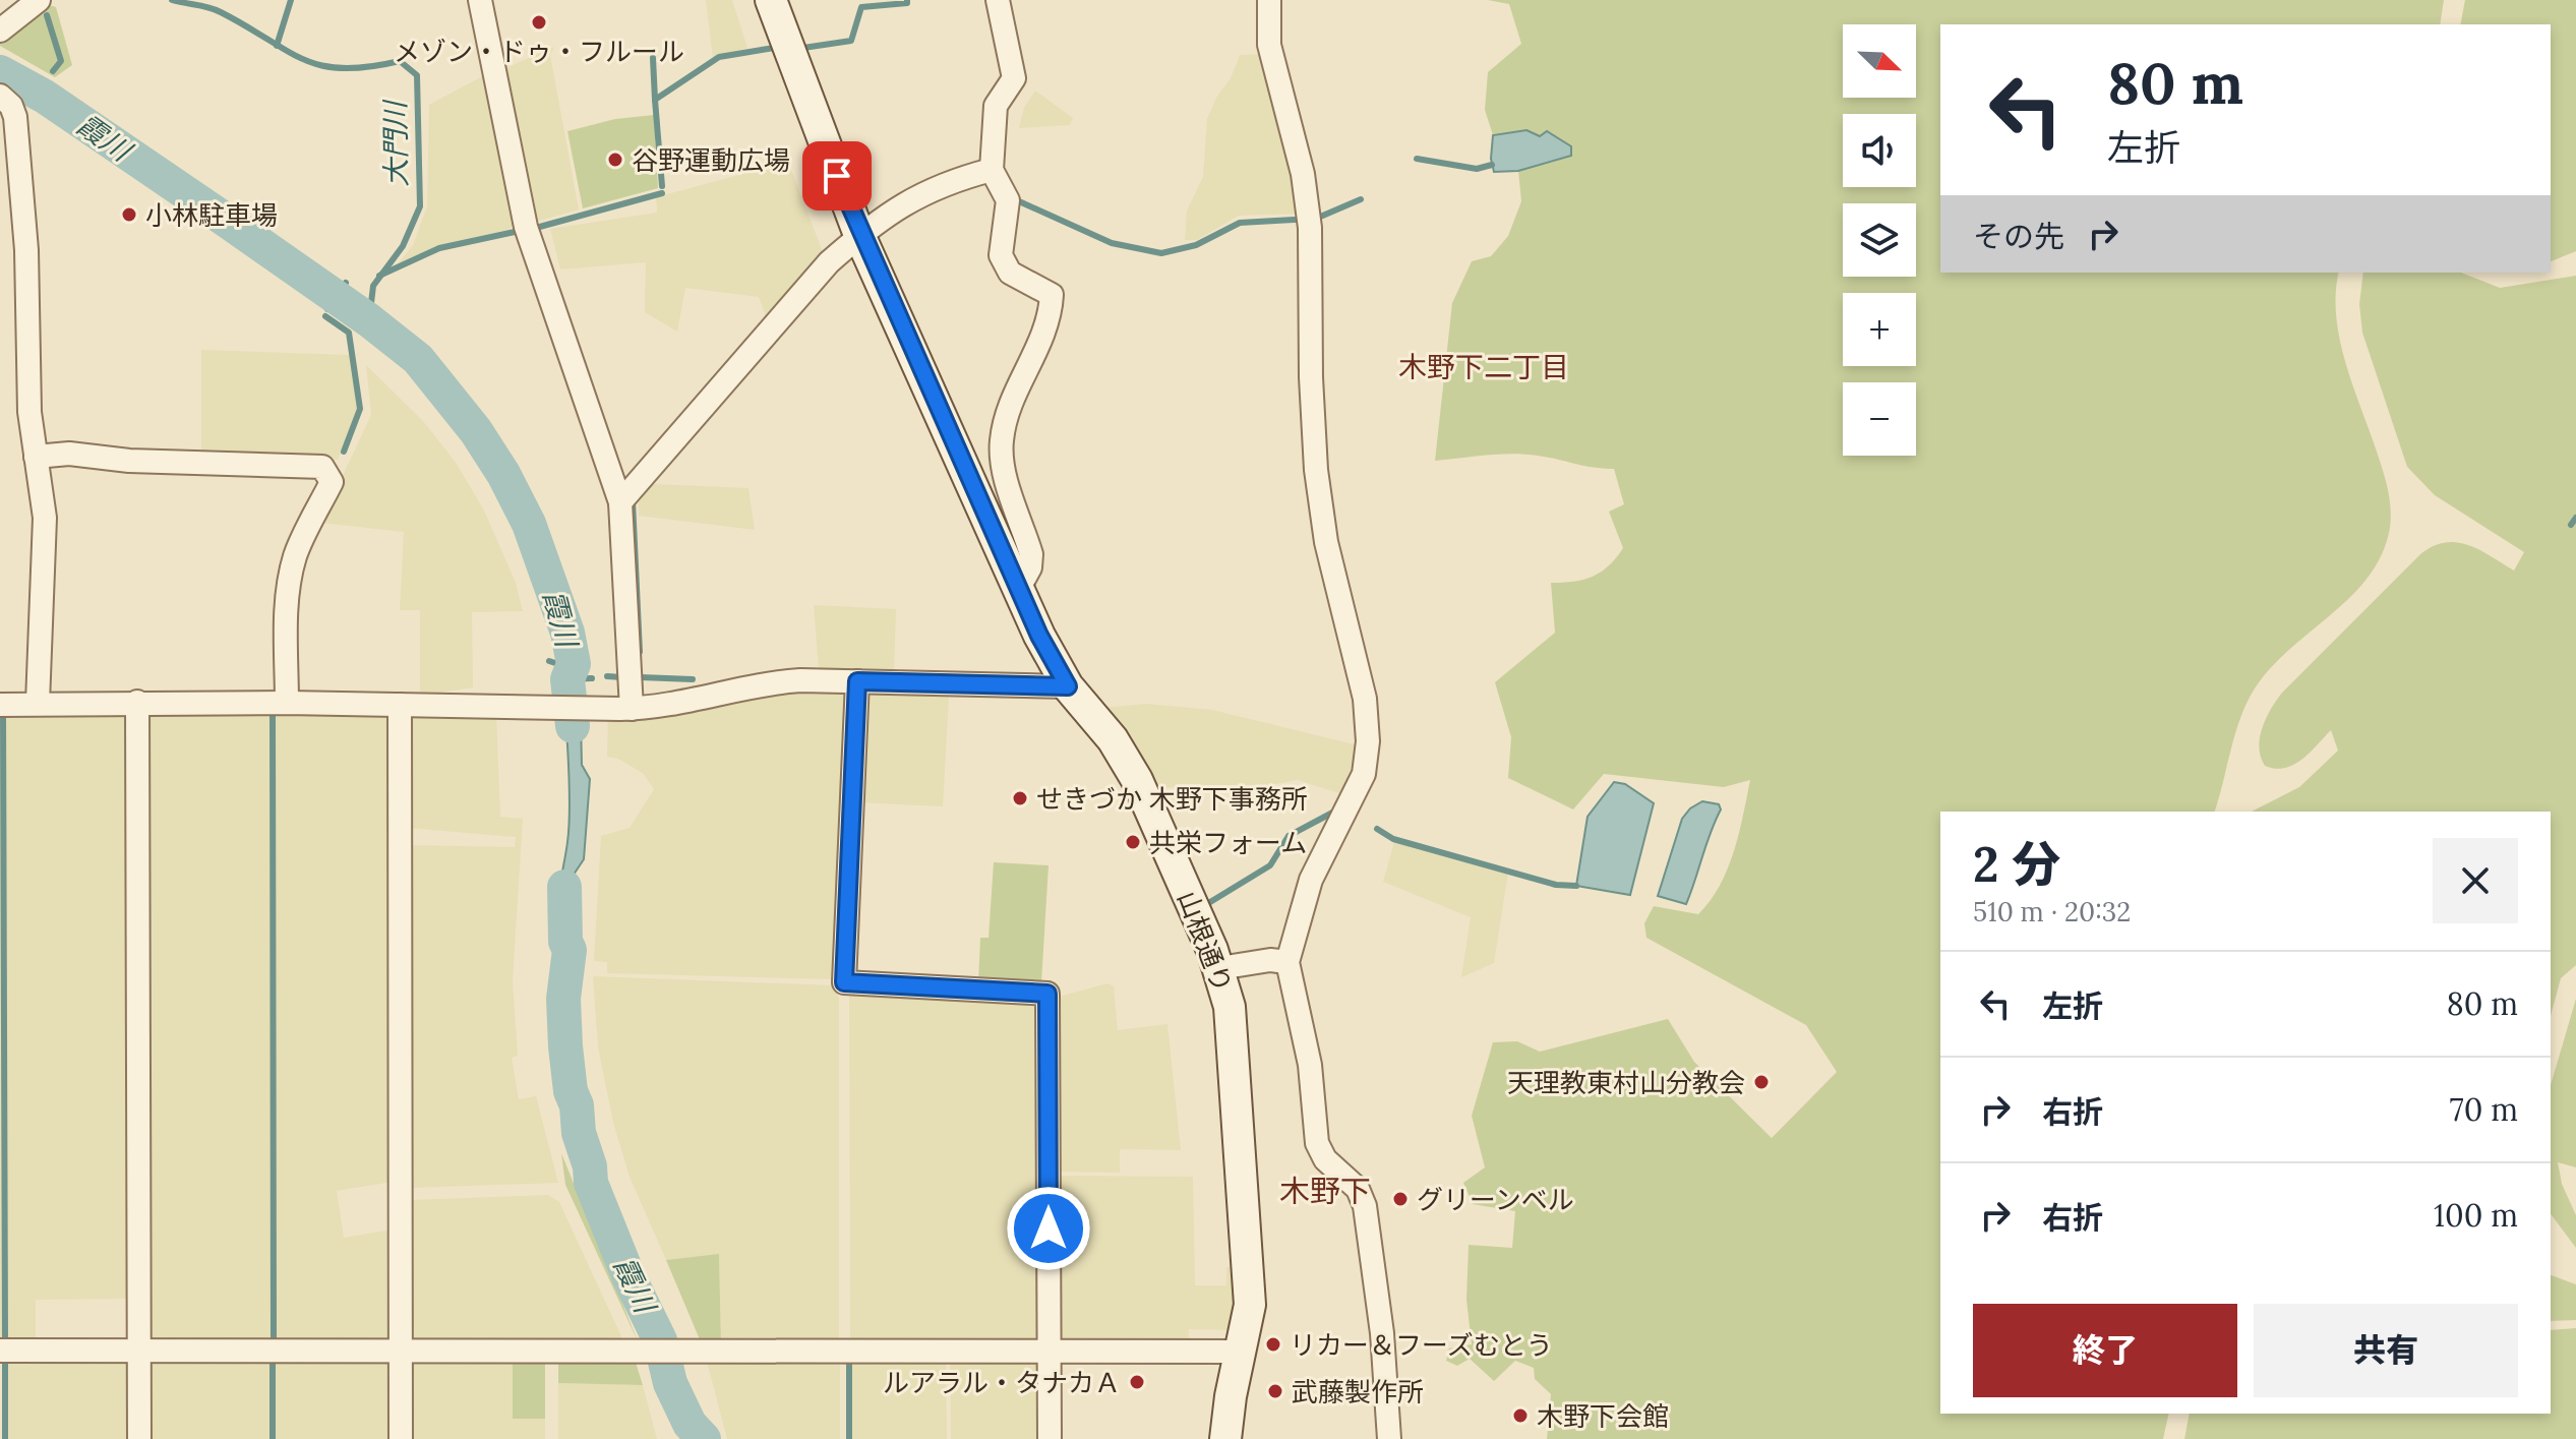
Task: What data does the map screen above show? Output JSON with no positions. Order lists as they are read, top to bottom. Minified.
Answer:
{"streets":{"street":["山根通り"]},"districts":["木野下二丁目","木野下"],"water":["霞川","大門川"],"places":["メゾン・ドゥ・フルール","谷野運動広場","小林駐車場","せきづか 木野下事務所","共栄フォーム","天理教東村山分教会","グリーンベル","リカー＆フーズむとう","ルアラル・タナカＡ","武藤製作所","木野下会館"],"north":"bottom right","page":{"map_buttons":["+","−"],"turn":["80 m","左折"],"then":"その先","heading":["2 分","510 m · 20:32"],"list":[{"name":"左折","value":"80 m"},{"name":"右折","value":"70 m"},{"name":"右折","value":"100 m"}],"buttons":["終了","共有"]}}
